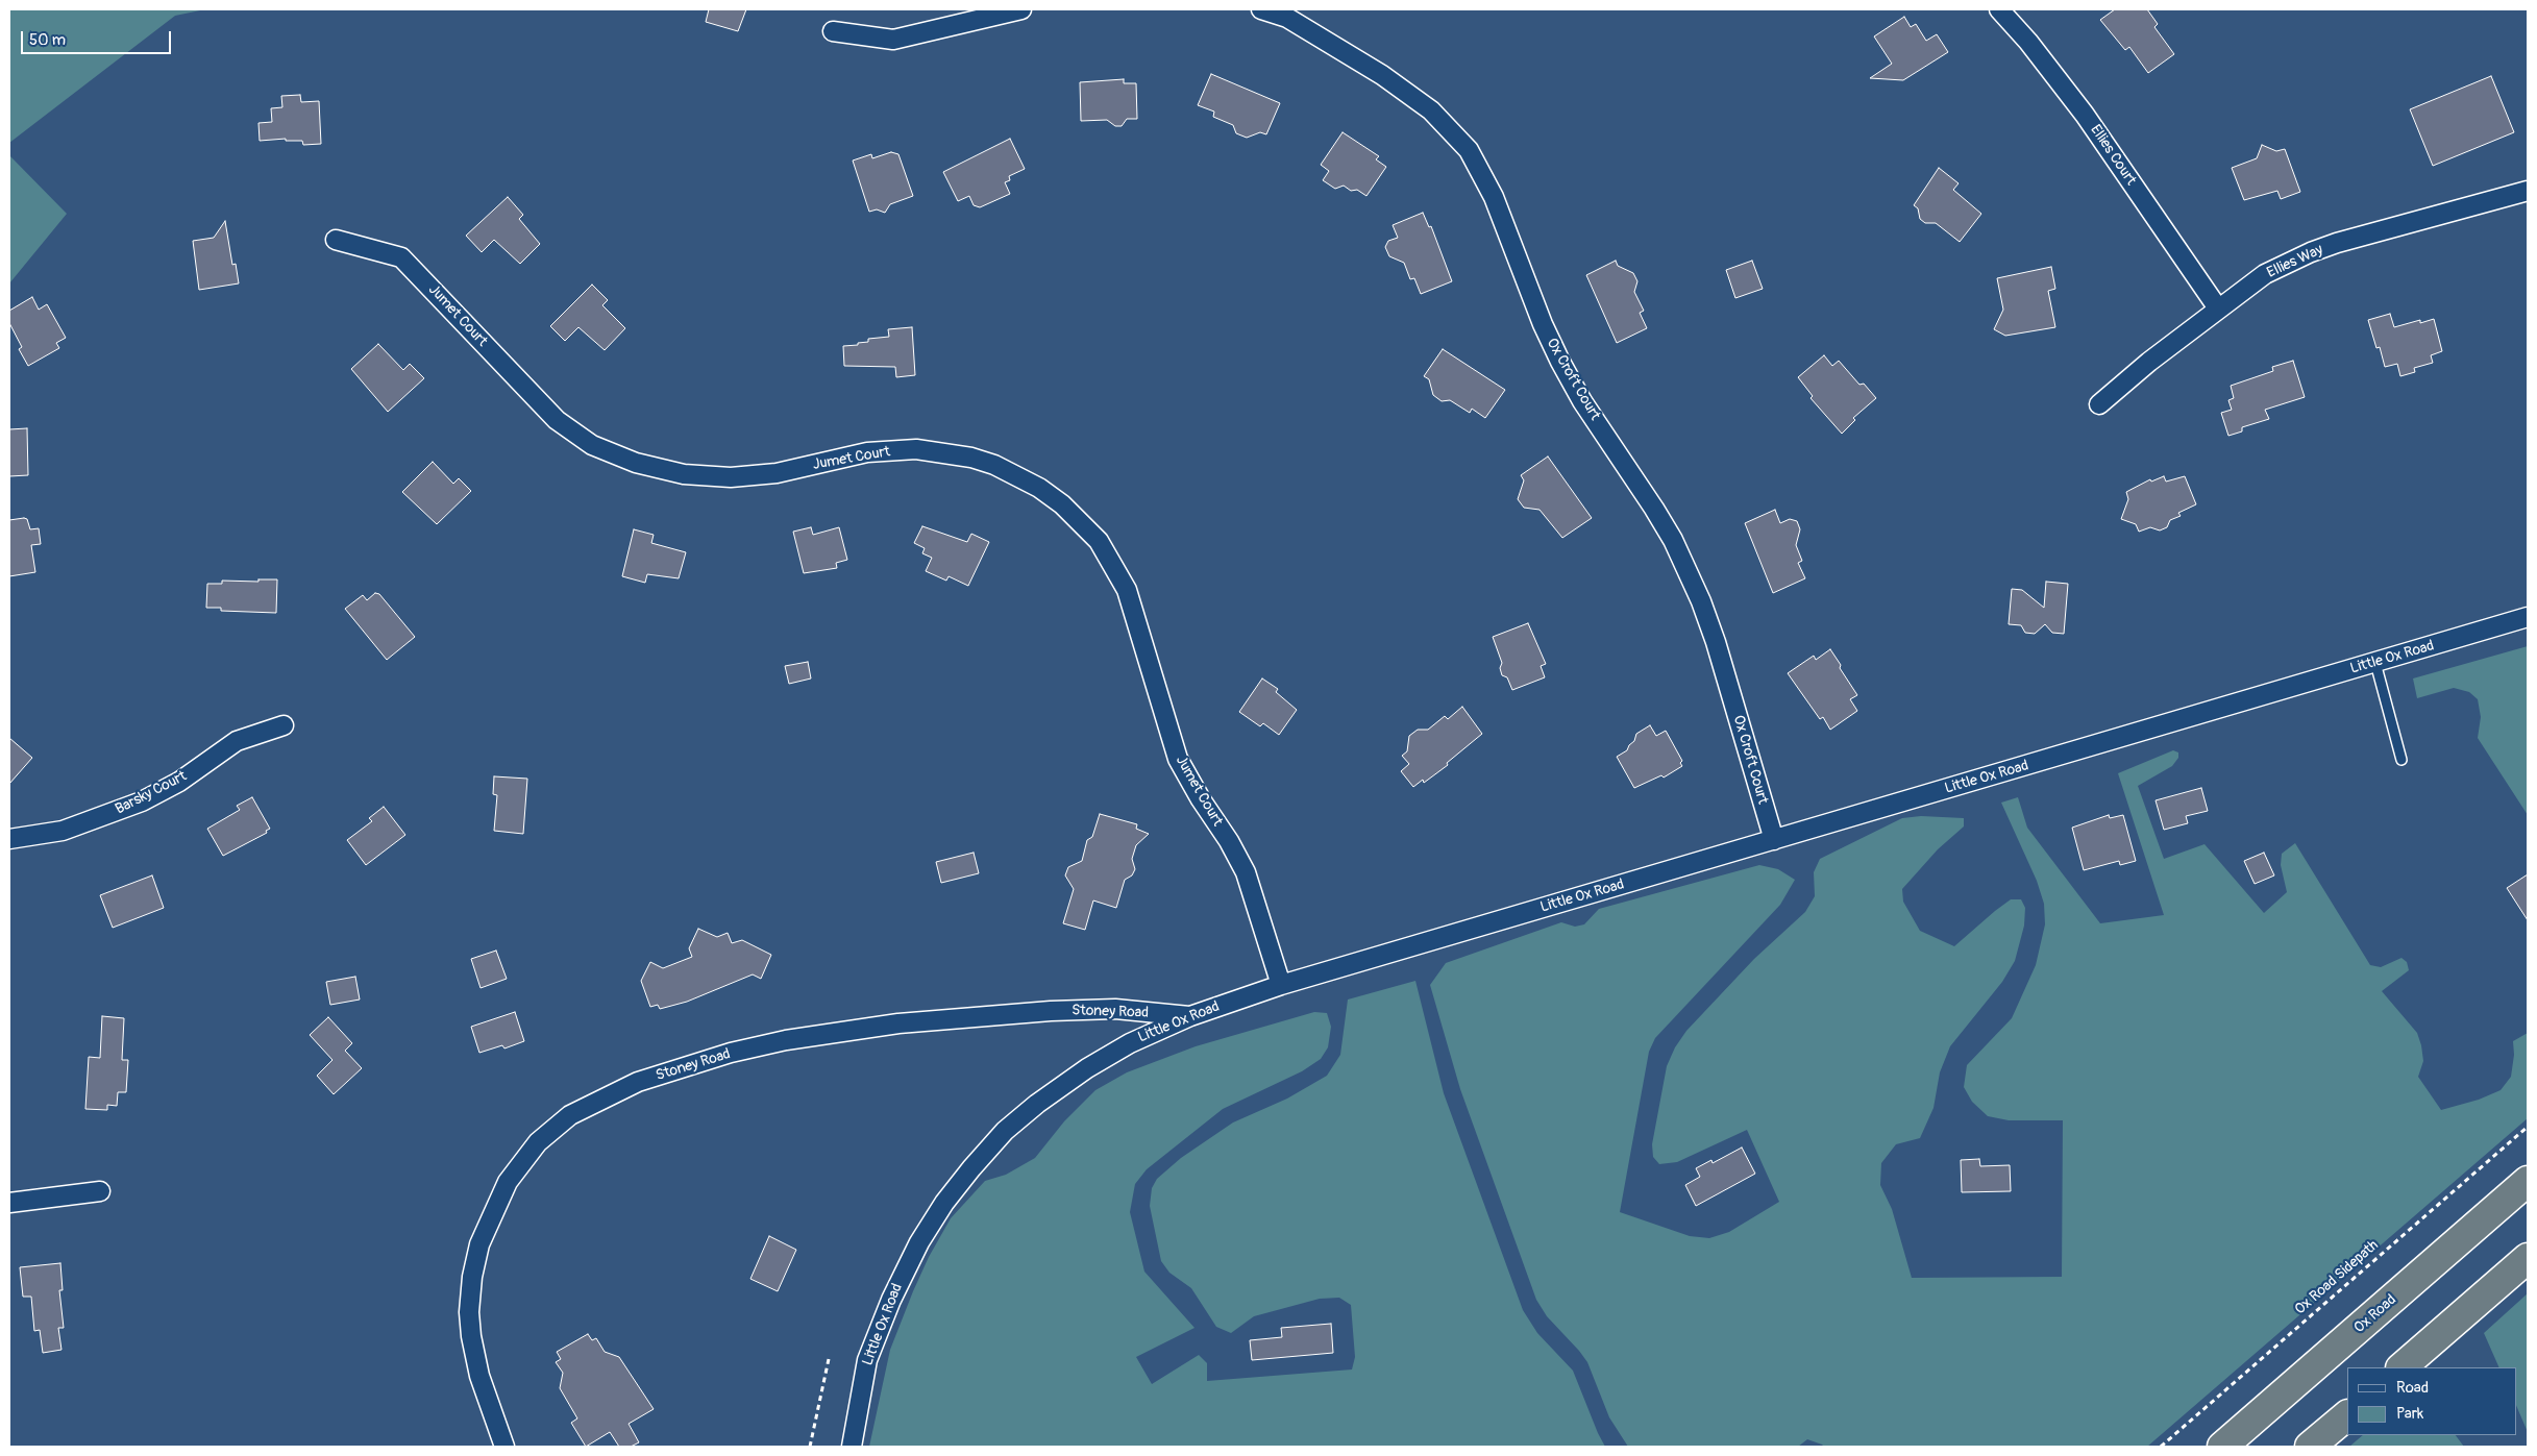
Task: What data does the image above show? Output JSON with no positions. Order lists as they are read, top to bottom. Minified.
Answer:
{"streets":{"highway":["Ox Road"],"street":["Ellies Court","Ellies Way","Jumet Court","Ox Croft Court","Little Ox Road","Barsky Court","Stoney Road"],"path":["Ox Road Sidepath"]},"crossings":[["Ellies Court","Ellies Way"],["Jumet Court","Little Ox Road"],["Ox Croft Court","Little Ox Road"],["Little Ox Road","Stoney Road"]],"legend":["Road","Park"],"scale_bar":"50 m"}
